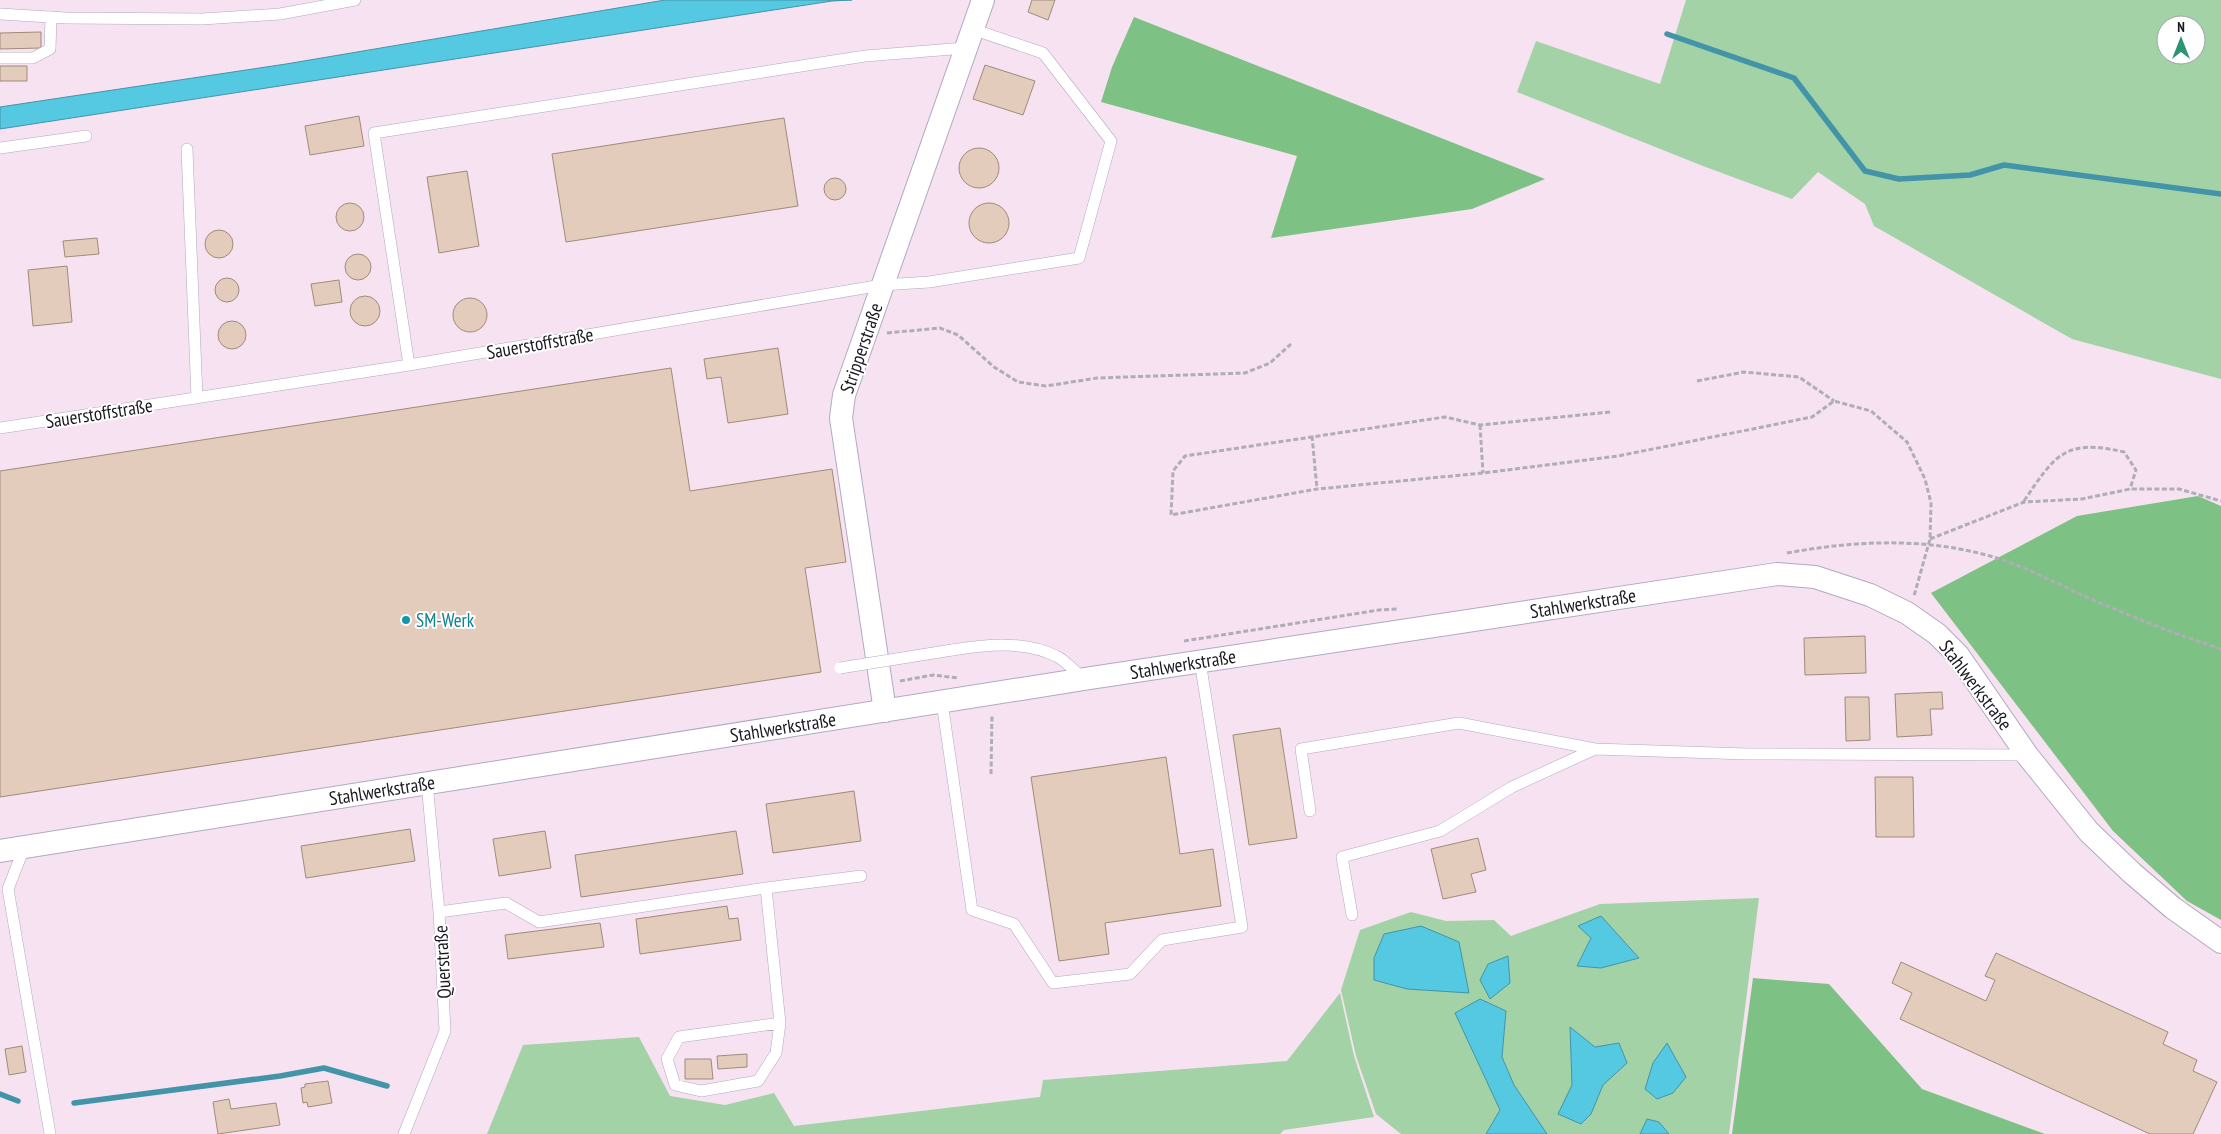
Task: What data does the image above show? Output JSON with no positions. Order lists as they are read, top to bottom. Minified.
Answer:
{"streets":{"street":["Stripperstraße","Stahlwerkstraße"],"lane":["Sauerstoffstraße","Querstraße"]},"crossings":[["Sauerstoffstraße","Stripperstraße"],["Stripperstraße","Stahlwerkstraße"],["Stahlwerkstraße","Querstraße"]],"places":["SM-Werk"],"north":"top"}
